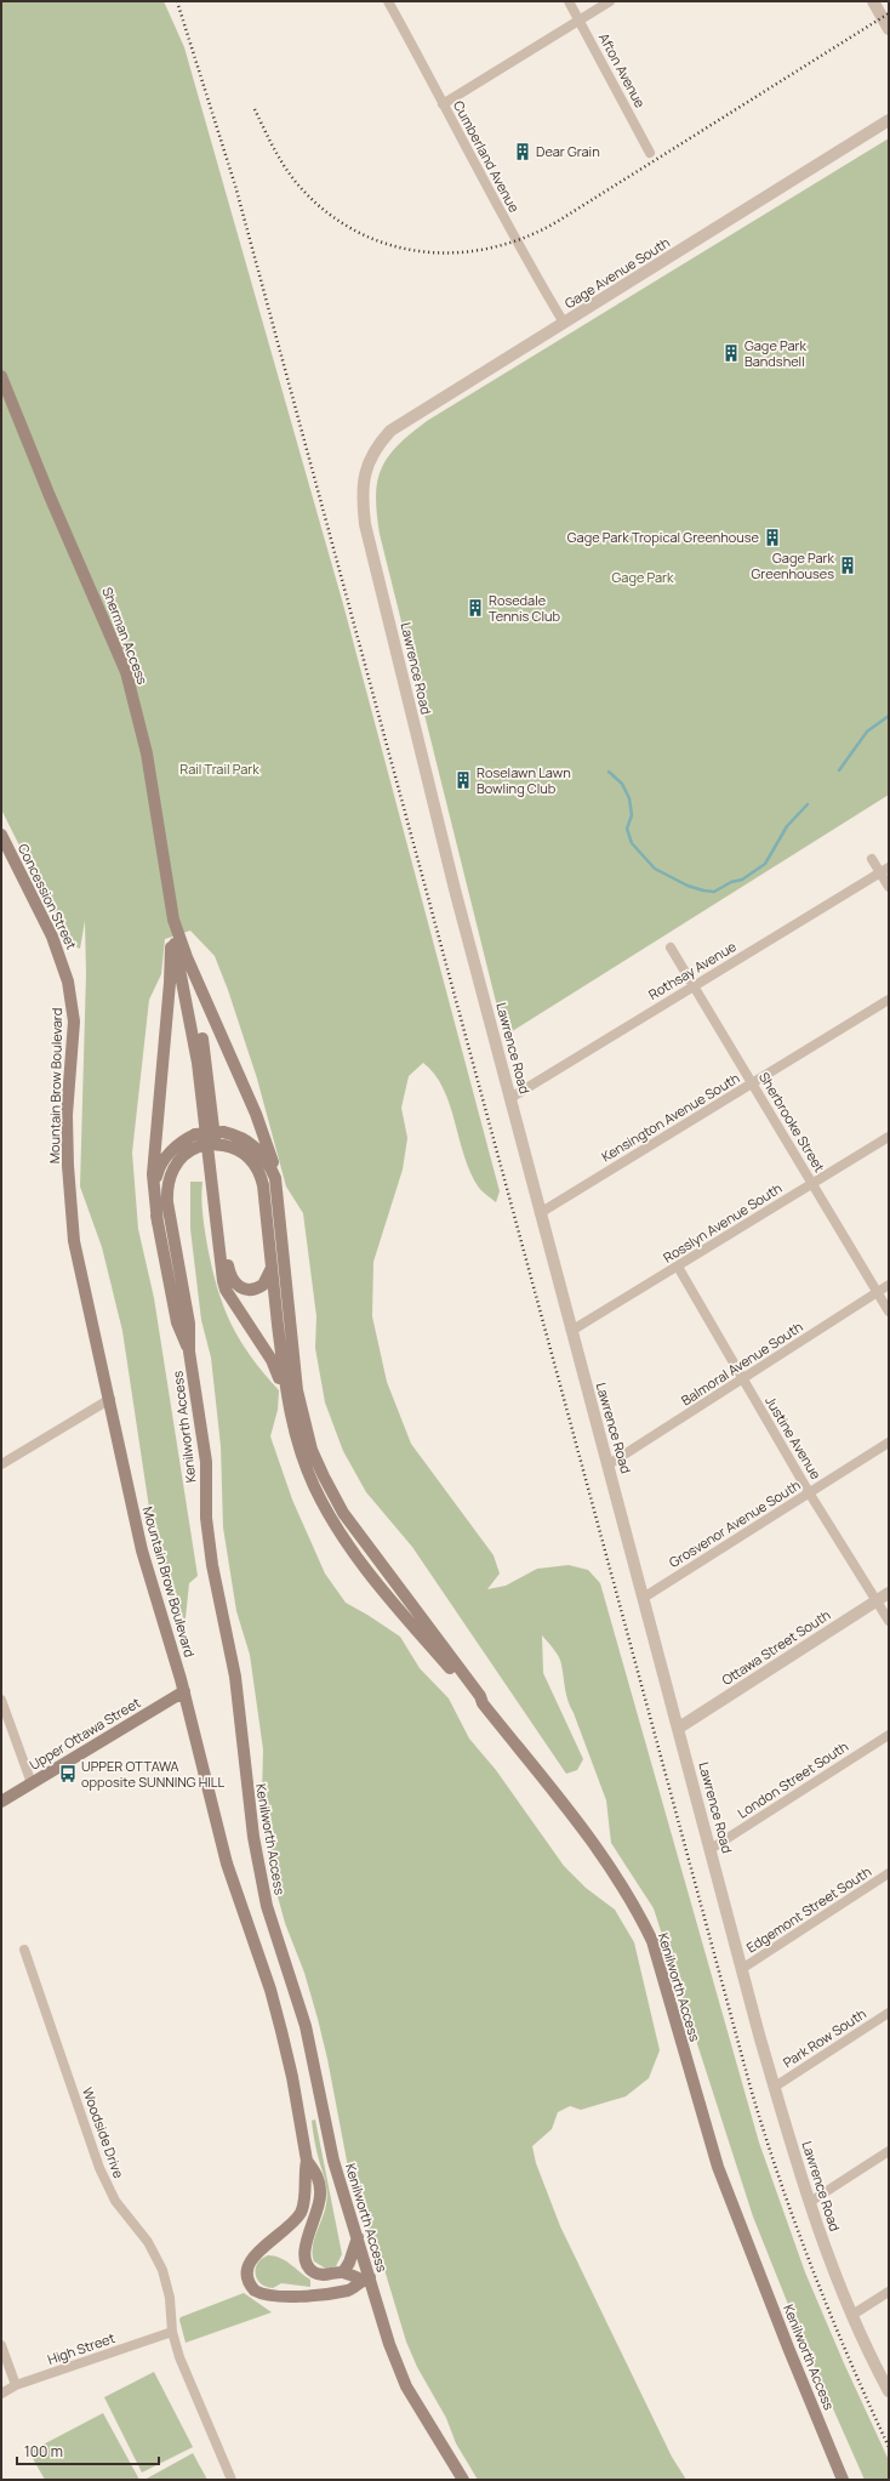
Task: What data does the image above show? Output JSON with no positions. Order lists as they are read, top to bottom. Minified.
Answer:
{"streets":{"main road":["Sherman Access","Concession Street","Mountain Brow Boulevard","Kenilworth Access","Upper Ottawa Street"],"street":["Afton Avenue","Cumberland Avenue","Gage Avenue South","Lawrence Road","Rothsay Avenue","Kensington Avenue South","Sherbrooke Street","Rosslyn Avenue South","Balmoral Avenue South","Justine Avenue","Grosvenor Avenue South","Ottawa Street South","London Street South","Edgemont Street South","Park Row South","Woodside Drive","High Street"]},"crossings":[["Cumberland Avenue","Gage Avenue South"],["Gage Avenue South","Lawrence Road"],["Lawrence Road","Rothsay Avenue"],["Lawrence Road","Kensington Avenue South"],["Lawrence Road","Rosslyn Avenue South"],["Lawrence Road","Balmoral Avenue South"],["Lawrence Road","Grosvenor Avenue South"],["Lawrence Road","Ottawa Street South"],["Lawrence Road","London Street South"],["Lawrence Road","Edgemont Street South"],["Lawrence Road","Park Row South"],["Concession Street","Mountain Brow Boulevard"],["Rothsay Avenue","Sherbrooke Street"],["Mountain Brow Boulevard","Kenilworth Access"],["Mountain Brow Boulevard","Upper Ottawa Street"],["Kensington Avenue South","Sherbrooke Street"],["Sherbrooke Street","Rosslyn Avenue South"],["Sherbrooke Street","Balmoral Avenue South"],["Rosslyn Avenue South","Justine Avenue"],["Balmoral Avenue South","Justine Avenue"],["Justine Avenue","Grosvenor Avenue South"],["Justine Avenue","Ottawa Street South"],["Woodside Drive","High Street"]],"parks":["Gage Park","Rail Trail Park"],"places":{"building":["Dear Grain","Gage Park Bandshell","Gage Park Tropical Greenhouse","Gage Park Greenhouses","Rosedale Tennis Club","Roselawn Lawn Bowling Club"],"bus stop":["UPPER OTTAWA opposite SUNNING HILL"]},"scale_bar":"100 m"}
